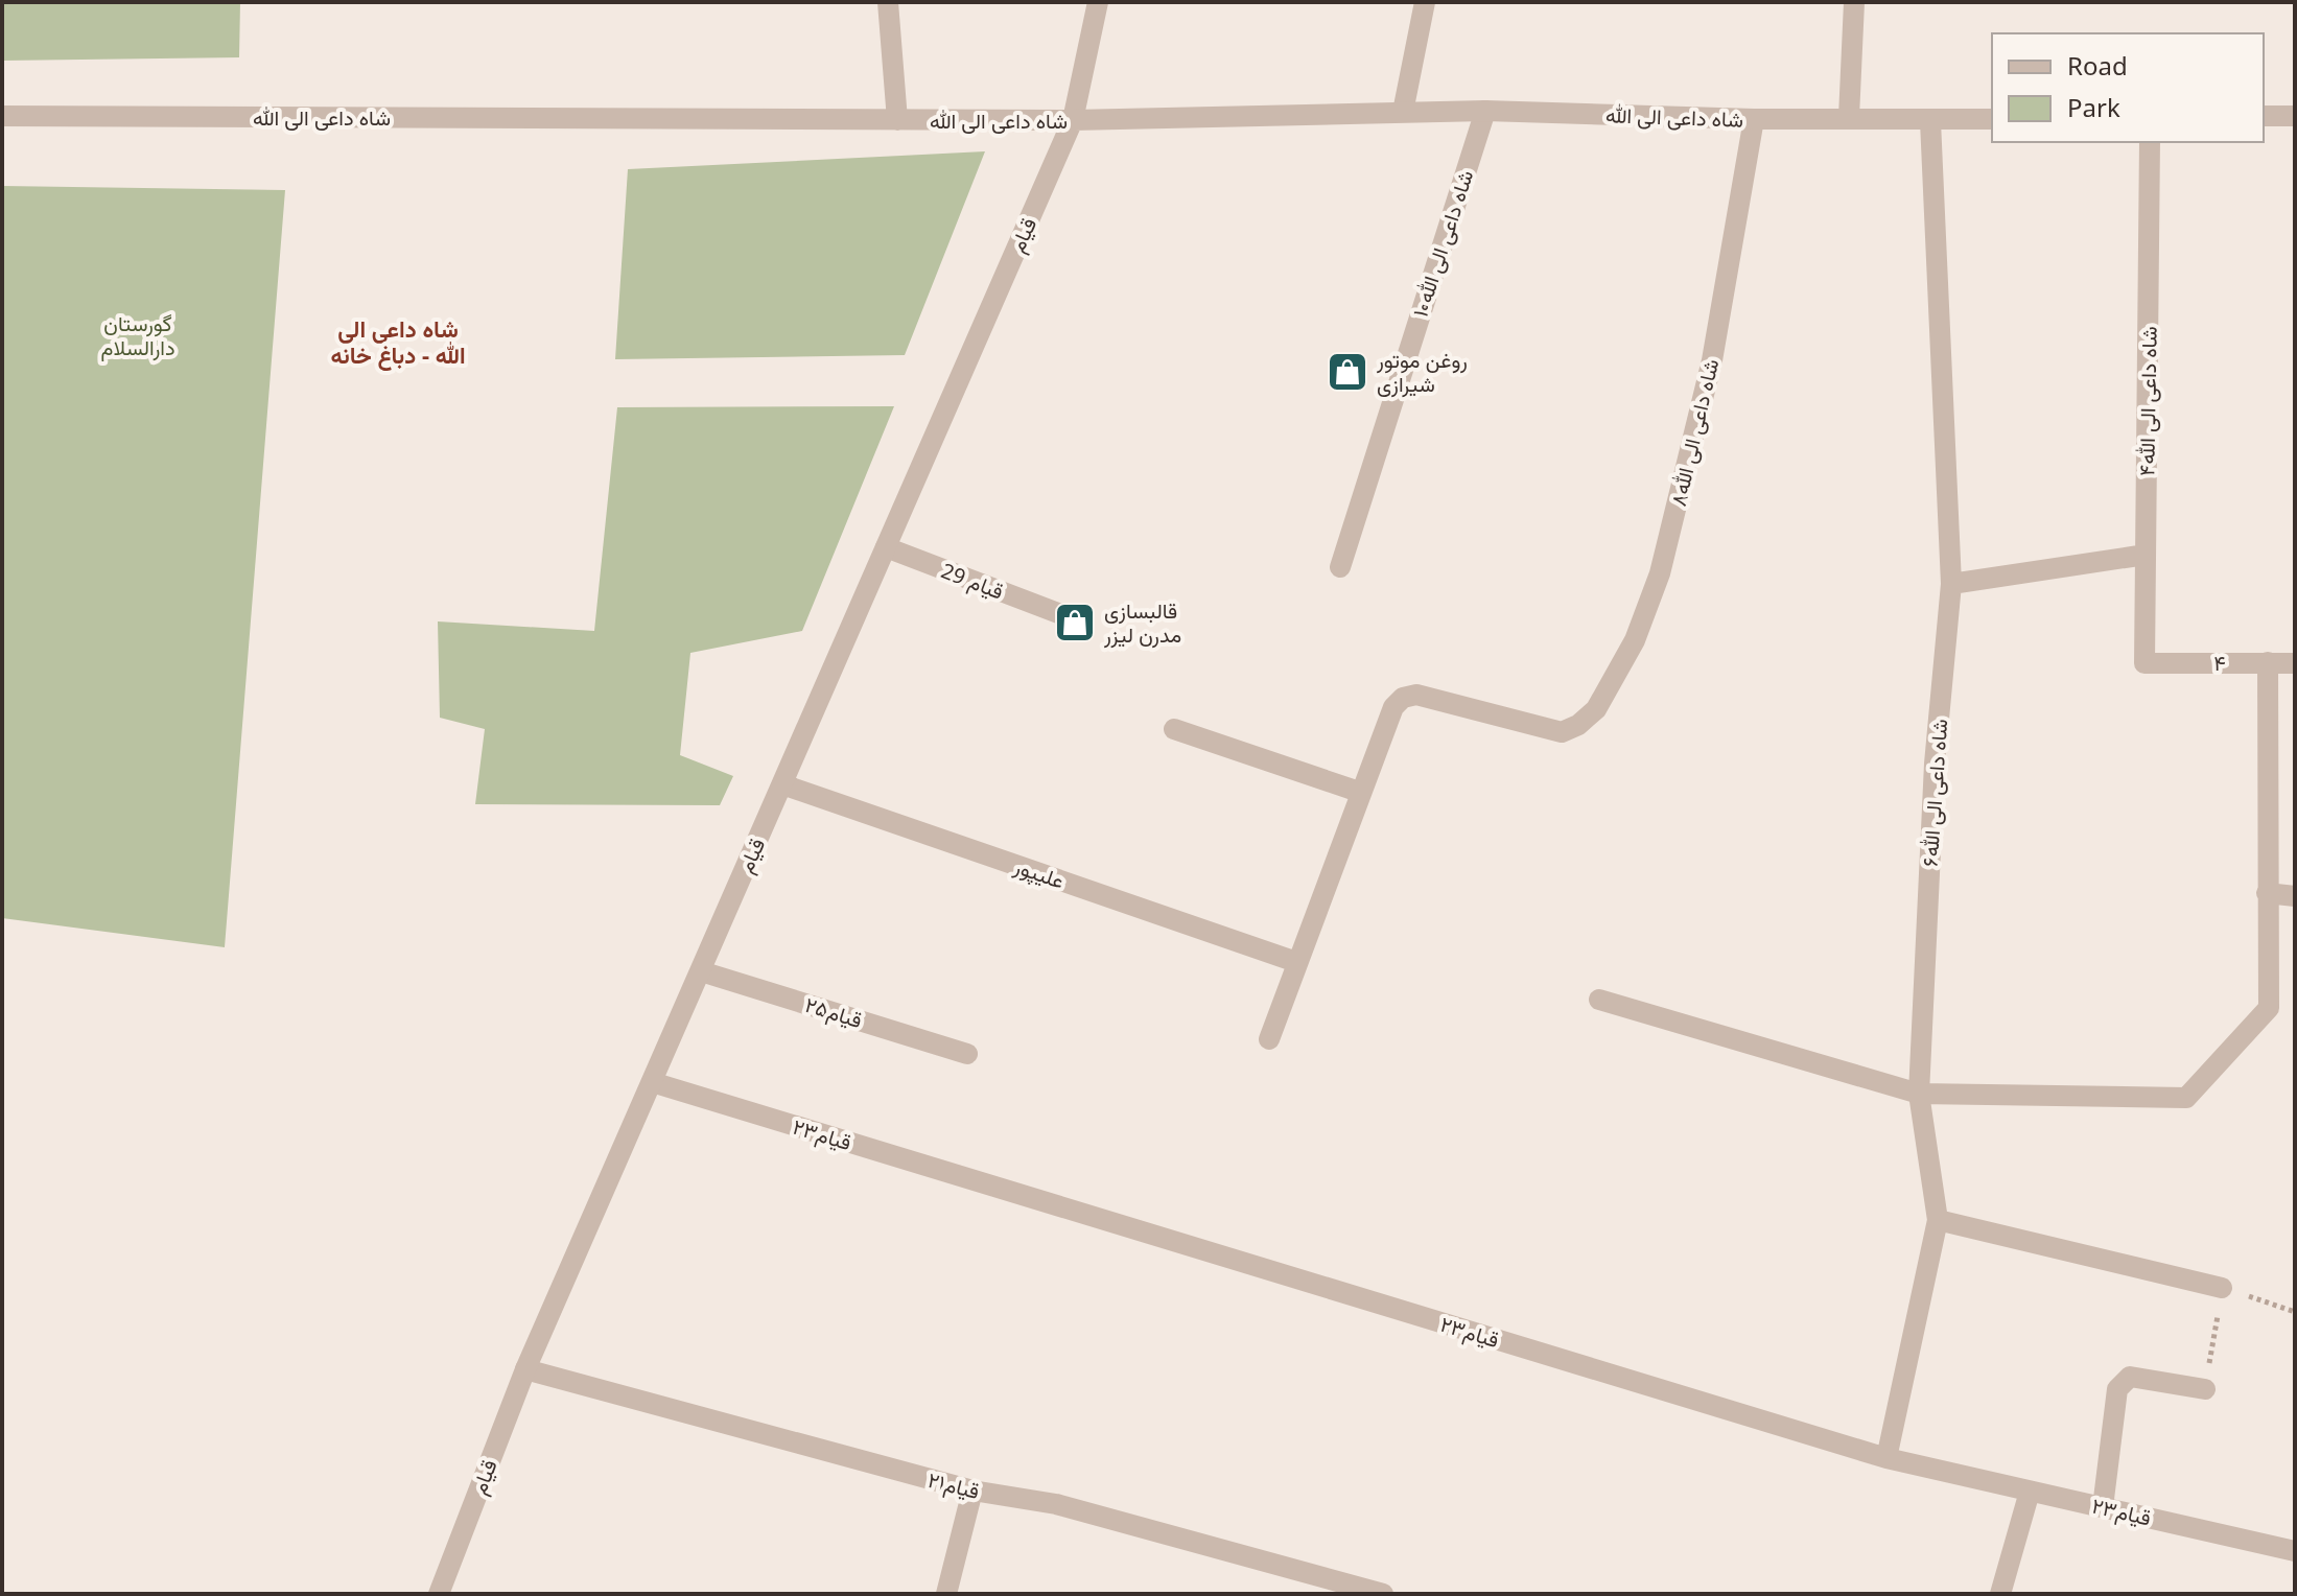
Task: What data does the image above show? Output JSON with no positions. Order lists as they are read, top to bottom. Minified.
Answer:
{"streets":{"street":["شاه داعی الی الله","قیام","شاه داعی الی الله۱۰","شاه داعی الی الله۴","شاه داعی الی الله۸","قیام 29","۴","شاه داعی الی الله۶","علیپور","قیام۲۵","قیام۲۳","قیام۲۱"]},"crossings":[["شاه داعی الی الله","قیام"],["شاه داعی الی الله","شاه داعی الی الله۱۰"],["شاه داعی الی الله","شاه داعی الی الله۸"],["شاه داعی الی الله","شاه داعی الی الله۶"],["قیام","قیام 29"],["قیام","علیپور"],["قیام","قیام۲۵"],["قیام","قیام۲۳"],["قیام","قیام۲۱"],["شاه داعی الی الله۴","۴"],["شاه داعی الی الله۶","قیام۲۳"]],"districts":["شاه داعی الی الله - دباغ خانه"],"parks":["گورستان دارالسلام"],"places":{"shop":["روغن موتور شیرازی","قالبسازی مدرن لیزر"]},"legend":["Road","Park"]}
